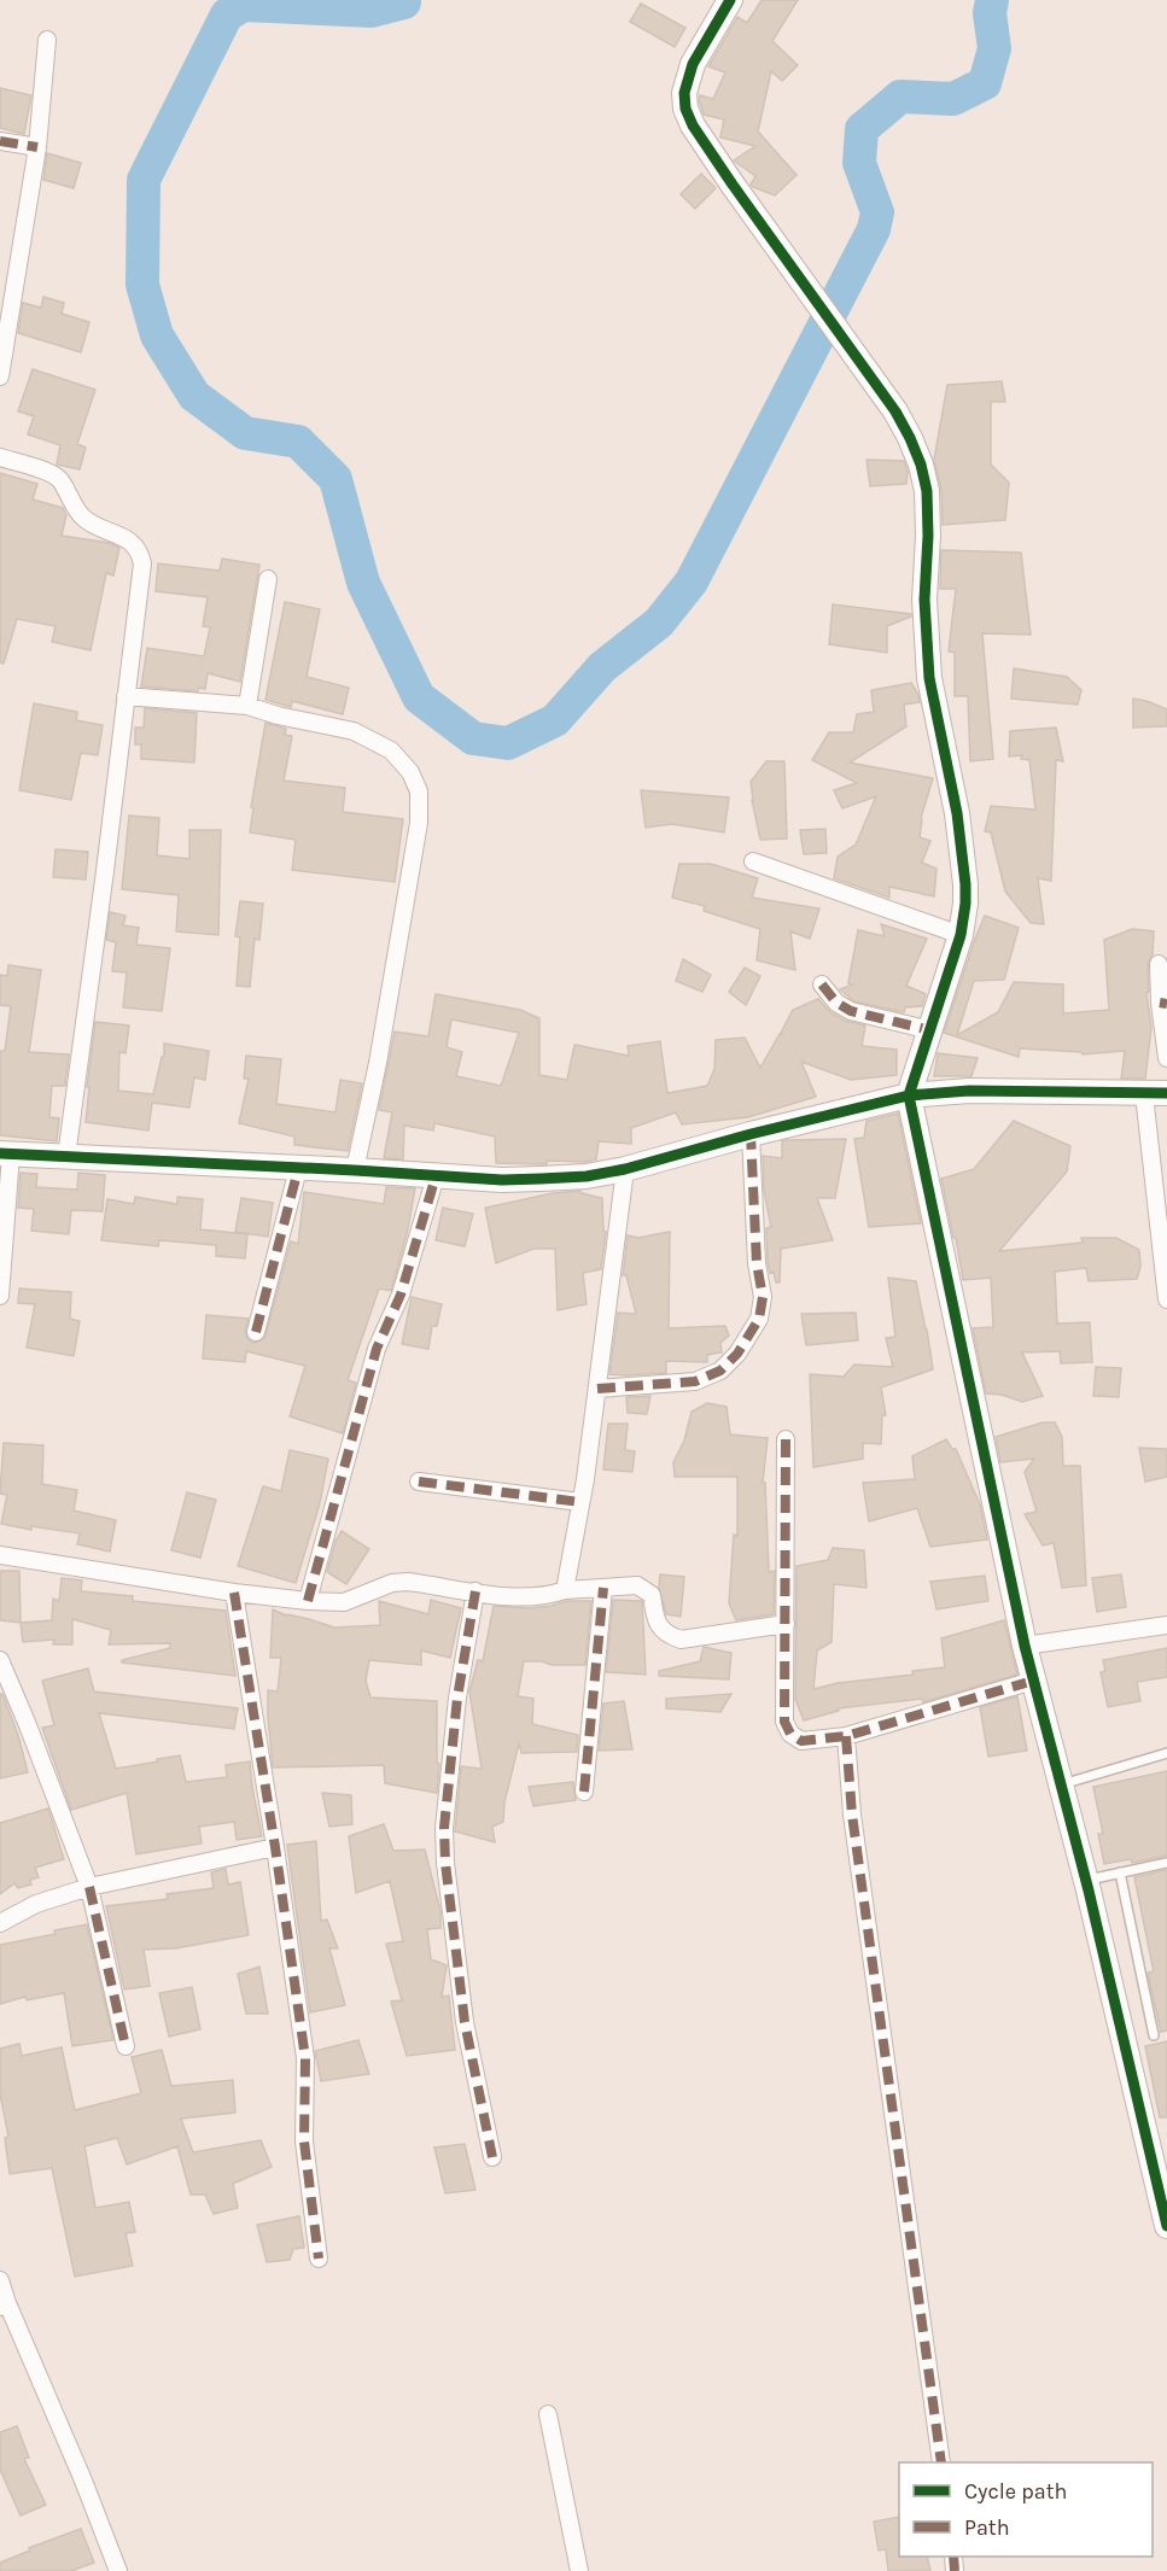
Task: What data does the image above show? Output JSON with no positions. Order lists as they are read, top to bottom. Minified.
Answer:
{"legend":["Cycle path","Path"]}
